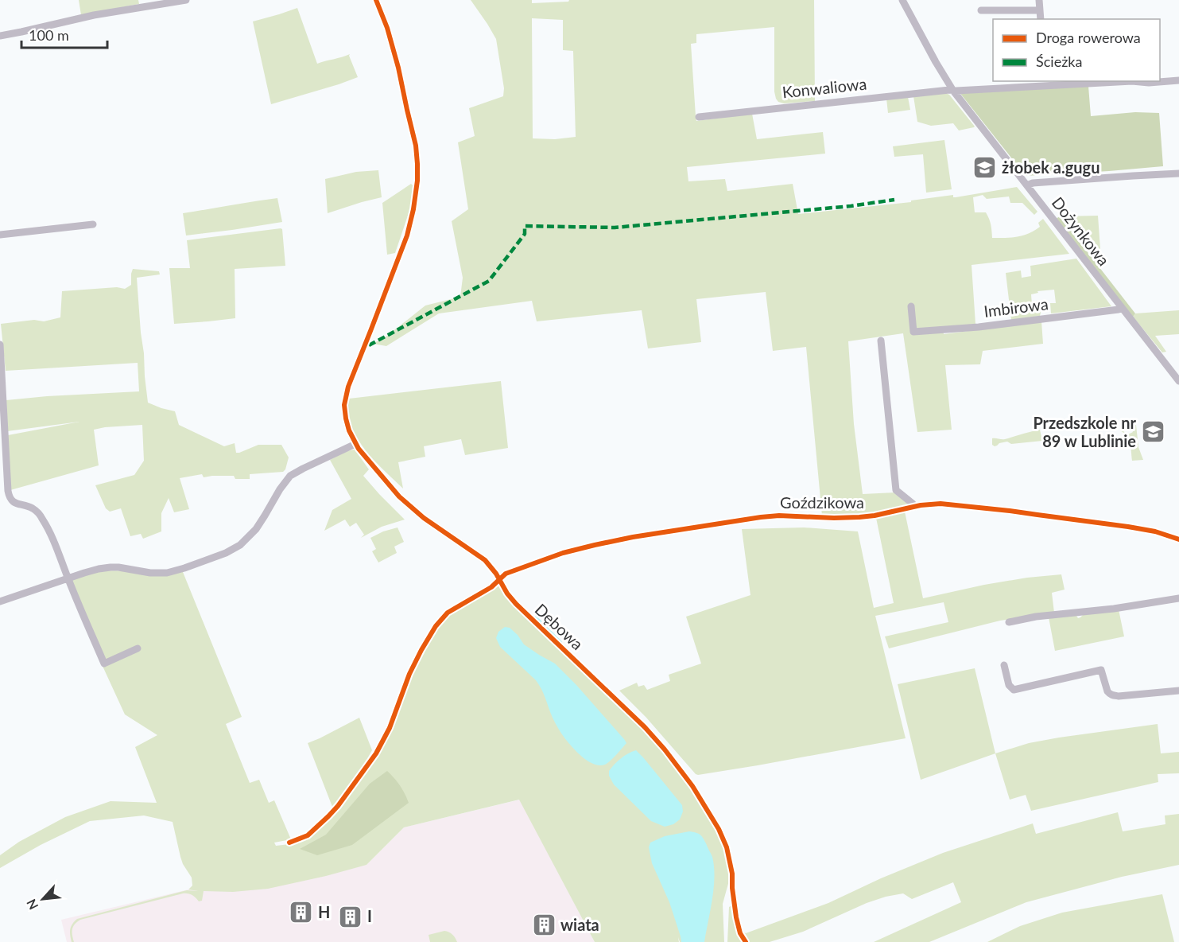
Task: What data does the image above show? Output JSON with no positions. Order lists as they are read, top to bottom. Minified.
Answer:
{"streets":{"street":["Konwaliowa","Dożynkowa","Imbirowa","Goździkowa","Dębowa"]},"crossings":[["Konwaliowa","Dożynkowa"],["Dożynkowa","Imbirowa"],["Goździkowa","Dębowa"]],"places":{"school or university":["żłobek a.gugu","Przedszkole nr 89 w Lublinie"],"building":["H","I","wiata"]},"legend":["Droga rowerowa","Ścieżka"],"scale_bar":"100 m","north":"bottom left"}
